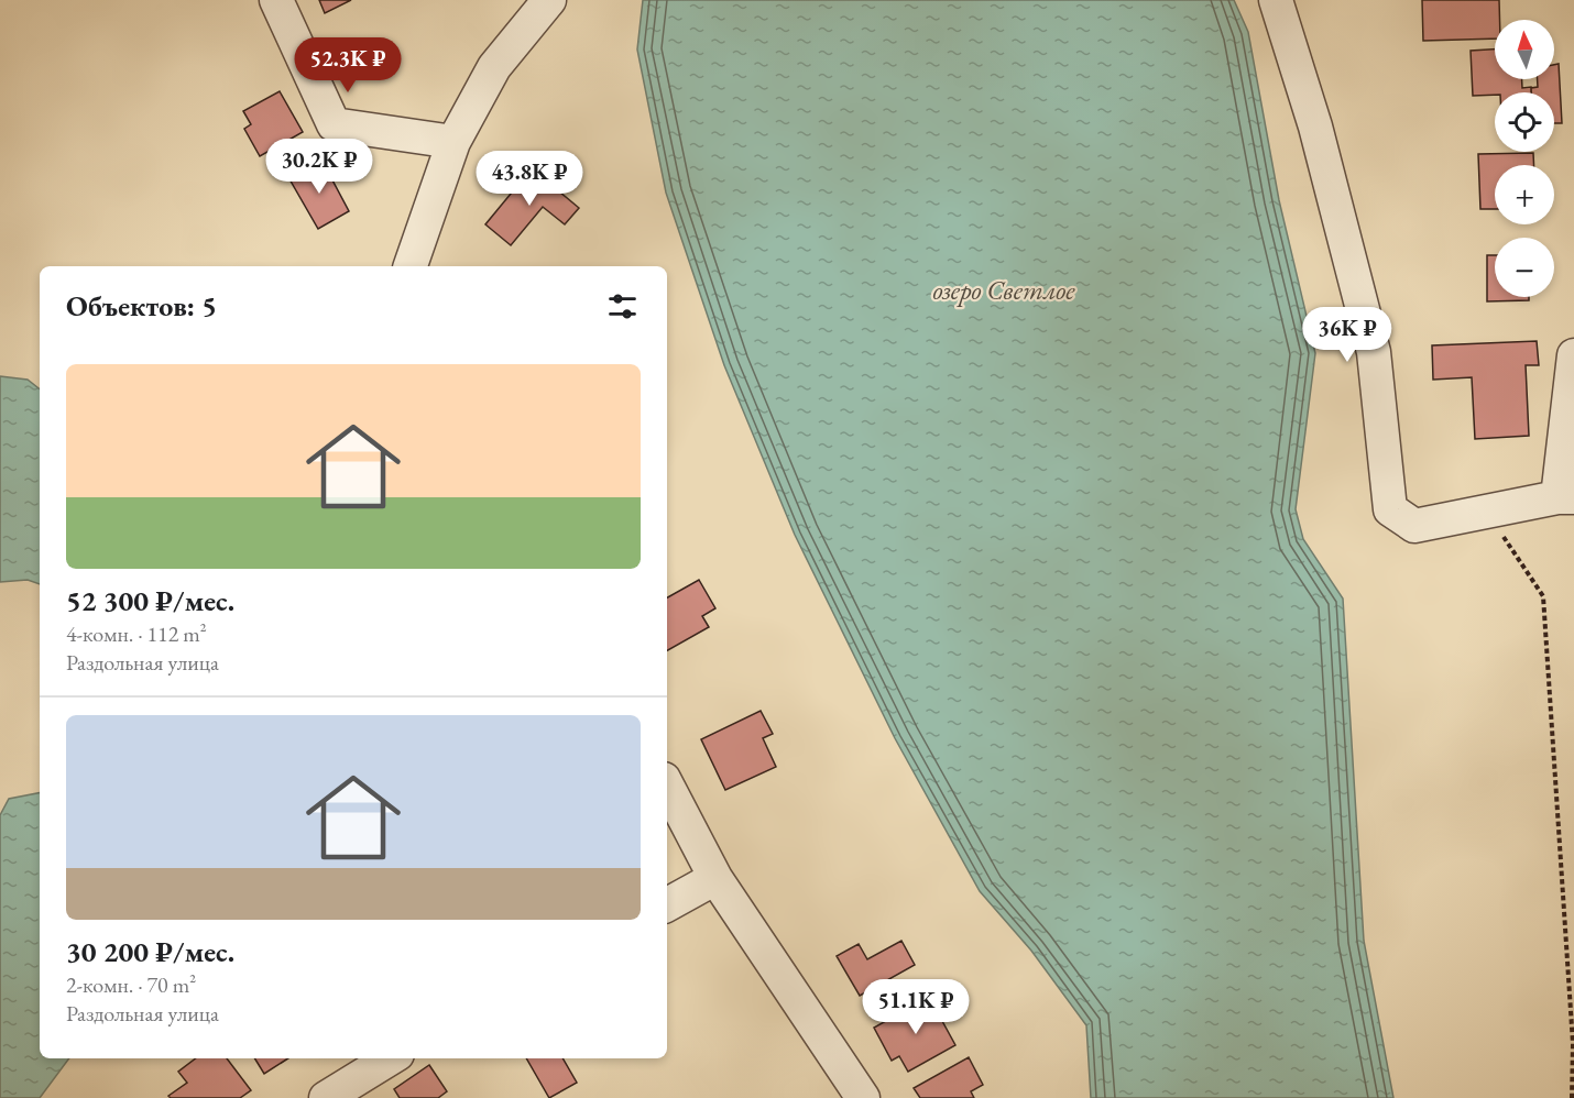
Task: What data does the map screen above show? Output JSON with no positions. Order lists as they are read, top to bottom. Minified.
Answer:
{"water":["озеро Светлое"],"north":"top","page":{"map_buttons":["+","−"],"price":["52.3K ₽","30.2K ₽","43.8K ₽","36K ₽","51.1K ₽"],"heading":"Объектов: 5","list":[{"name":"52 300 ₽/мес.","note":"4-комн. · 112 m² · Раздольная улица"},{"name":"30 200 ₽/мес.","note":"2-комн. · 70 m² · Раздольная улица"}]}}
